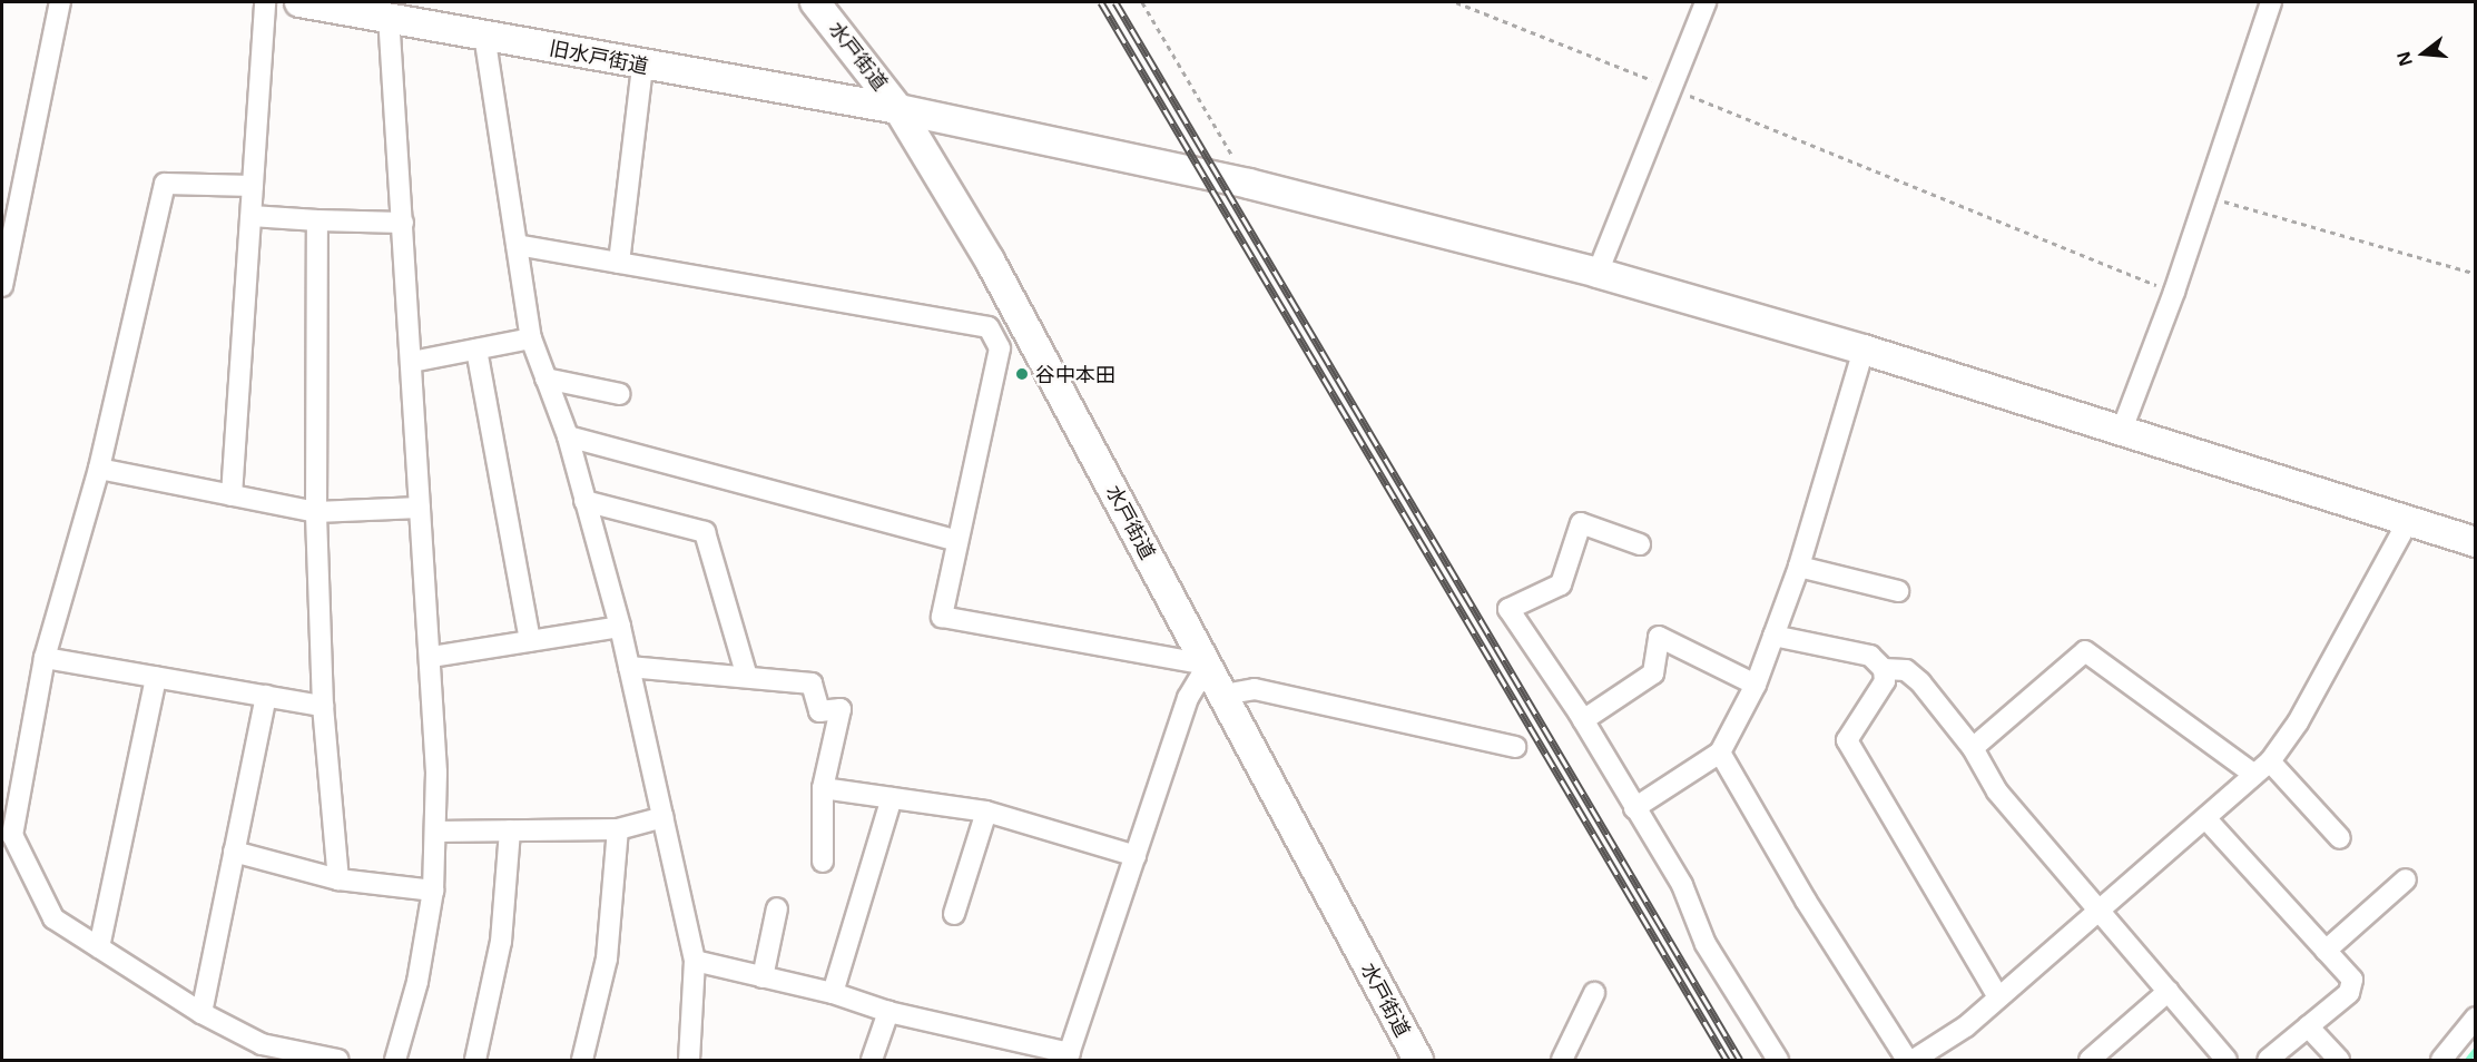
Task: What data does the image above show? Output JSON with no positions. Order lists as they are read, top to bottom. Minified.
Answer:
{"streets":{"street":["水戸街道","旧水戸街道"]},"crossings":[["水戸街道","旧水戸街道"]],"places":["谷中本田"],"north":"left"}
